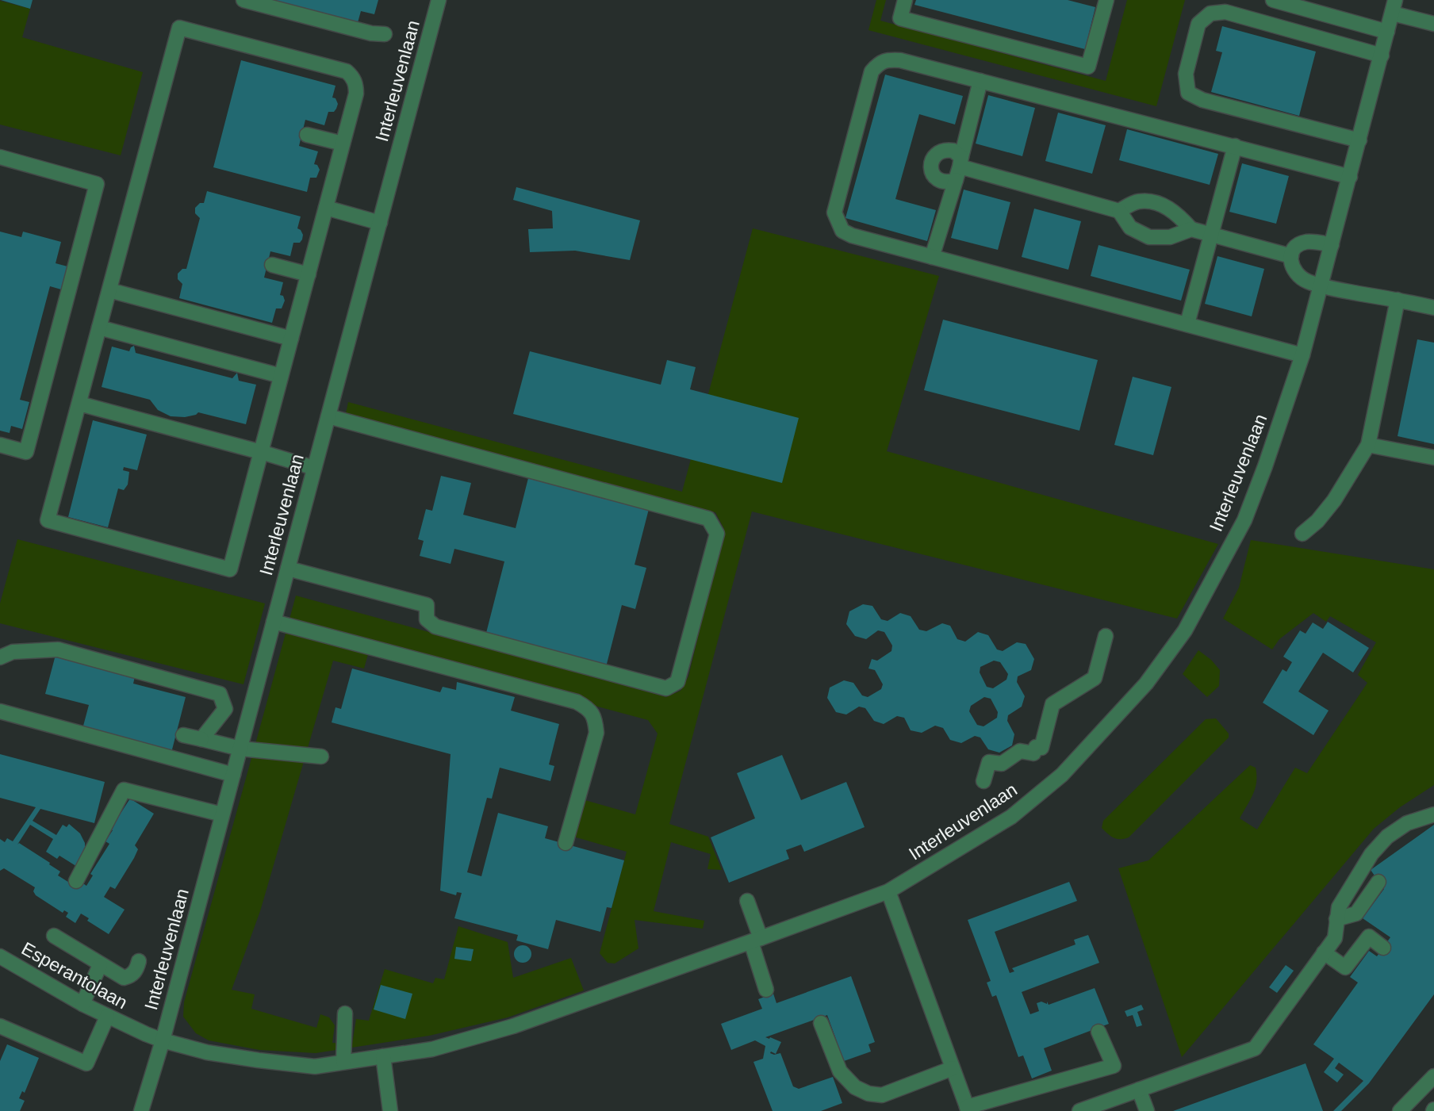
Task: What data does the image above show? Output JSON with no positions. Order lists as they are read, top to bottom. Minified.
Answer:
{"streets":{"street":["Interleuvenlaan","Esperantolaan"]},"crossings":[["Interleuvenlaan","Esperantolaan"]]}
